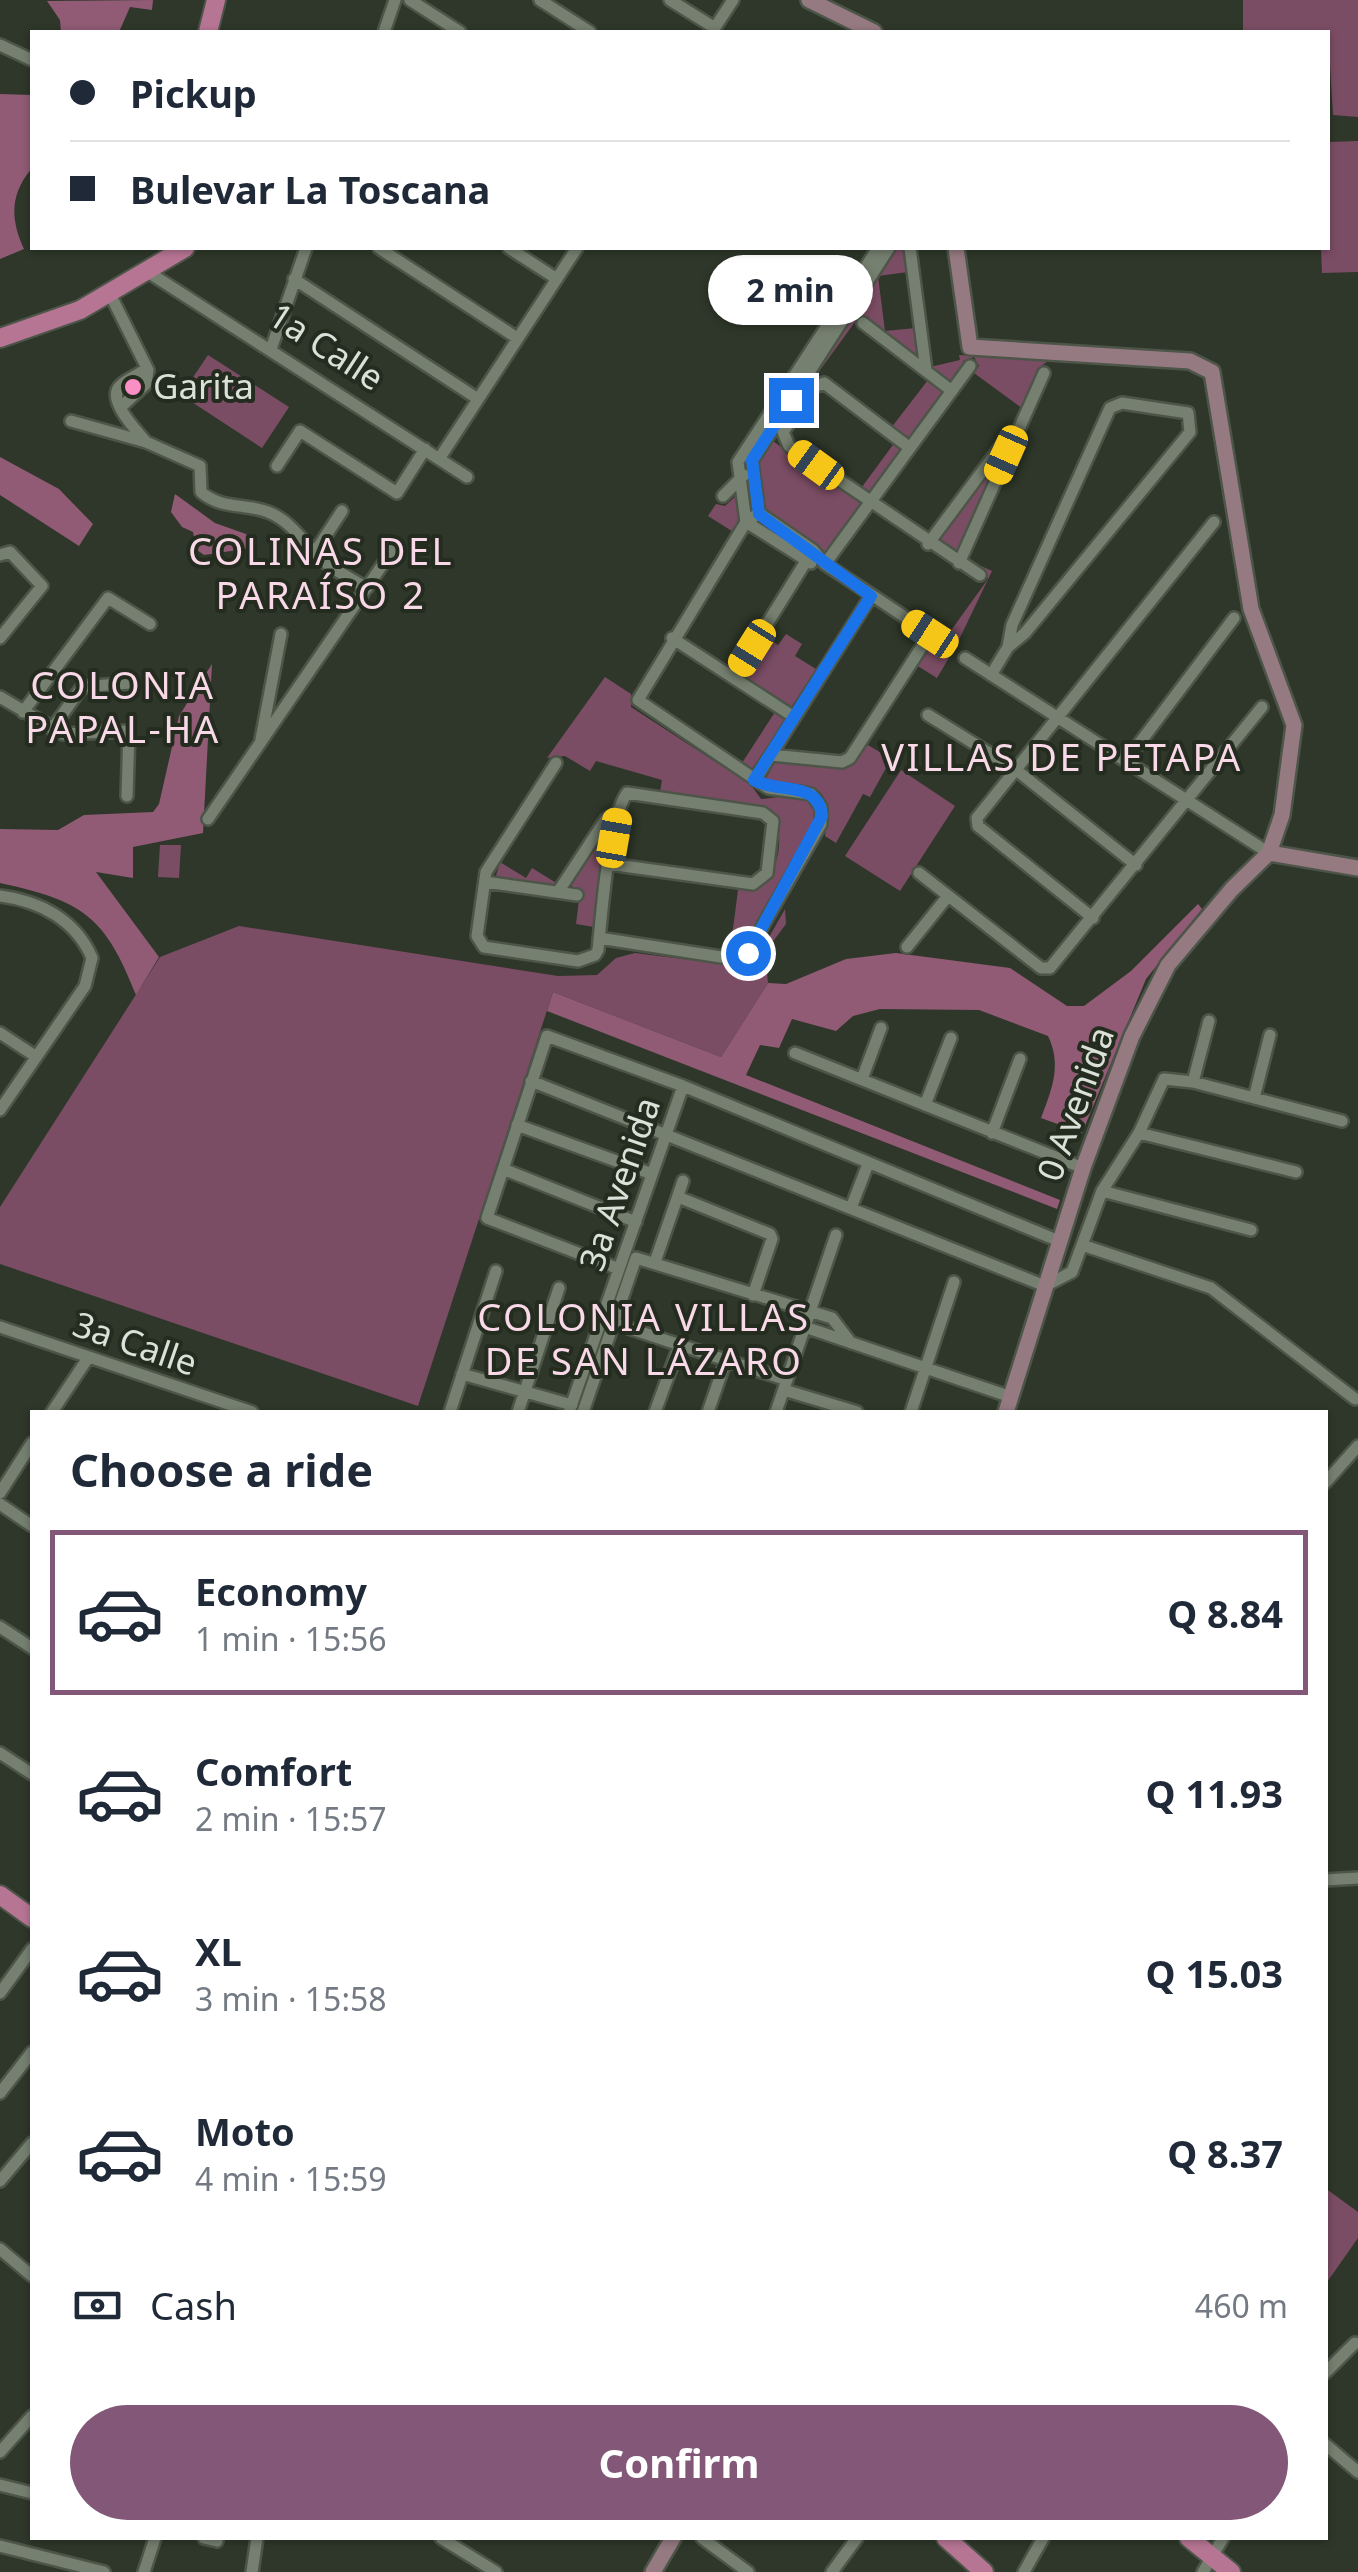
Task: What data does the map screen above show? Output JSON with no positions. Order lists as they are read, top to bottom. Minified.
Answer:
{"streets":{"main road":["0 Avenida"],"street":["1a Calle","3a Avenida","3a Calle"]},"districts":["COLINAS DEL PARAÍSO 2","COLONIA PAPAL-HA","VILLAS DE PETAPA","COLONIA VILLAS DE SAN LÁZARO"],"places":["Garita"],"page":{"banner":["Pickup","Bulevar La Toscana"],"bubble":"2 min","heading":"Choose a ride","list":[{"name":"Economy","note":"1 min · 15:56","value":"Q 8.84"},{"name":"Comfort","note":"2 min · 15:57","value":"Q 11.93"},{"name":"XL","note":"3 min · 15:58","value":"Q 15.03"},{"name":"Moto","note":"4 min · 15:59","value":"Q 8.37"}],"pay":["Cash","460 m"],"buttons":"Confirm"}}
